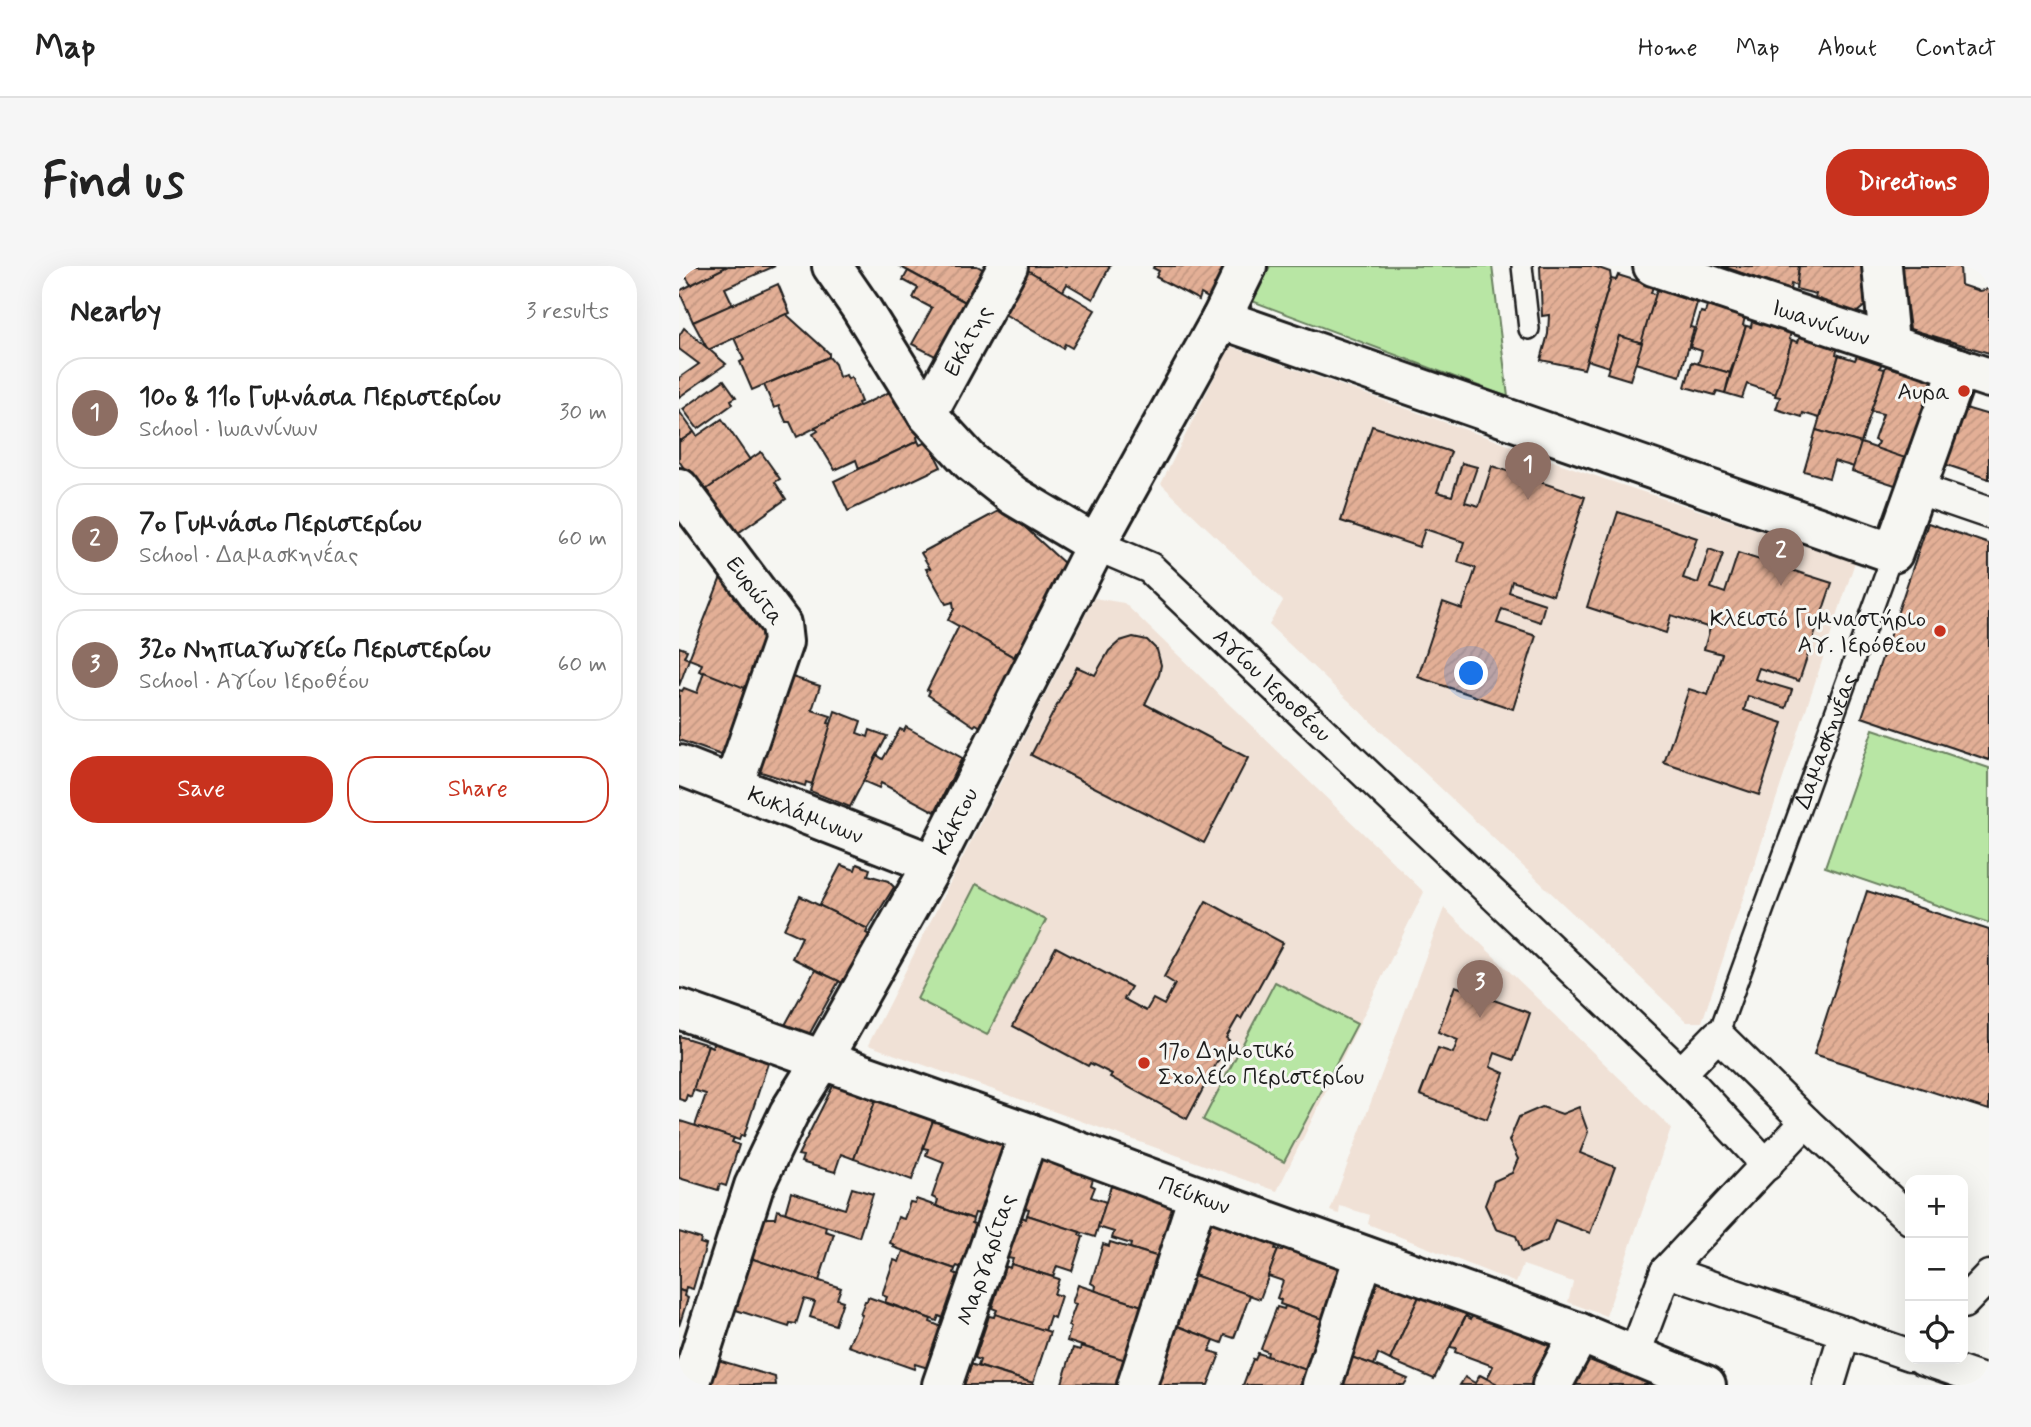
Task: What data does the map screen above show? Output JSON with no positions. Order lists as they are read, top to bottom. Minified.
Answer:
{"streets":{"street":["Ιωαννίνων","Εκάτης","Ευρώτα","Αγίου Ιεροθέου","Δαμασκηνέας","Κυκλάμινων","Κάκτου","Πεύκων","Μαργαρίτας"]},"crossings":[["Ιωαννίνων","Δαμασκηνέας"],["Εκάτης","Αγίου Ιεροθέου"],["Ευρώτα","Κυκλάμινων"],["Αγίου Ιεροθέου","Κάκτου"],["Κυκλάμινων","Κάκτου"],["Κάκτου","Πεύκων"],["Πεύκων","Μαργαρίτας"]],"places":["Αυρα","Κλειστό Γυμναστήριο Αγ. Ιερόθεου","17ο Δημοτικό Σχολείο Περιστερίου"],"page":{"header":"Map","nav":["Home","Map","About","Contact"],"buttons":["Directions",["Save","Share"]],"title":"Find us","heading":["Nearby","3 results"],"list":[{"mark":"1","name":"10ο & 11ο Γυμνάσια Περιστερίου","note":"School · Ιωαννίνων","value":"30 m"},{"mark":"2","name":"7ο Γυμνάσιο Περιστερίου","note":"School · Δαμασκηνέας","value":"60 m"},{"mark":"3","name":"32ο Νηπιαγωγείο Περιστερίου","note":"School · Αγίου Ιεροθέου","value":"60 m"}],"pins":["1","2","3"],"map_buttons":["+","−"]}}
